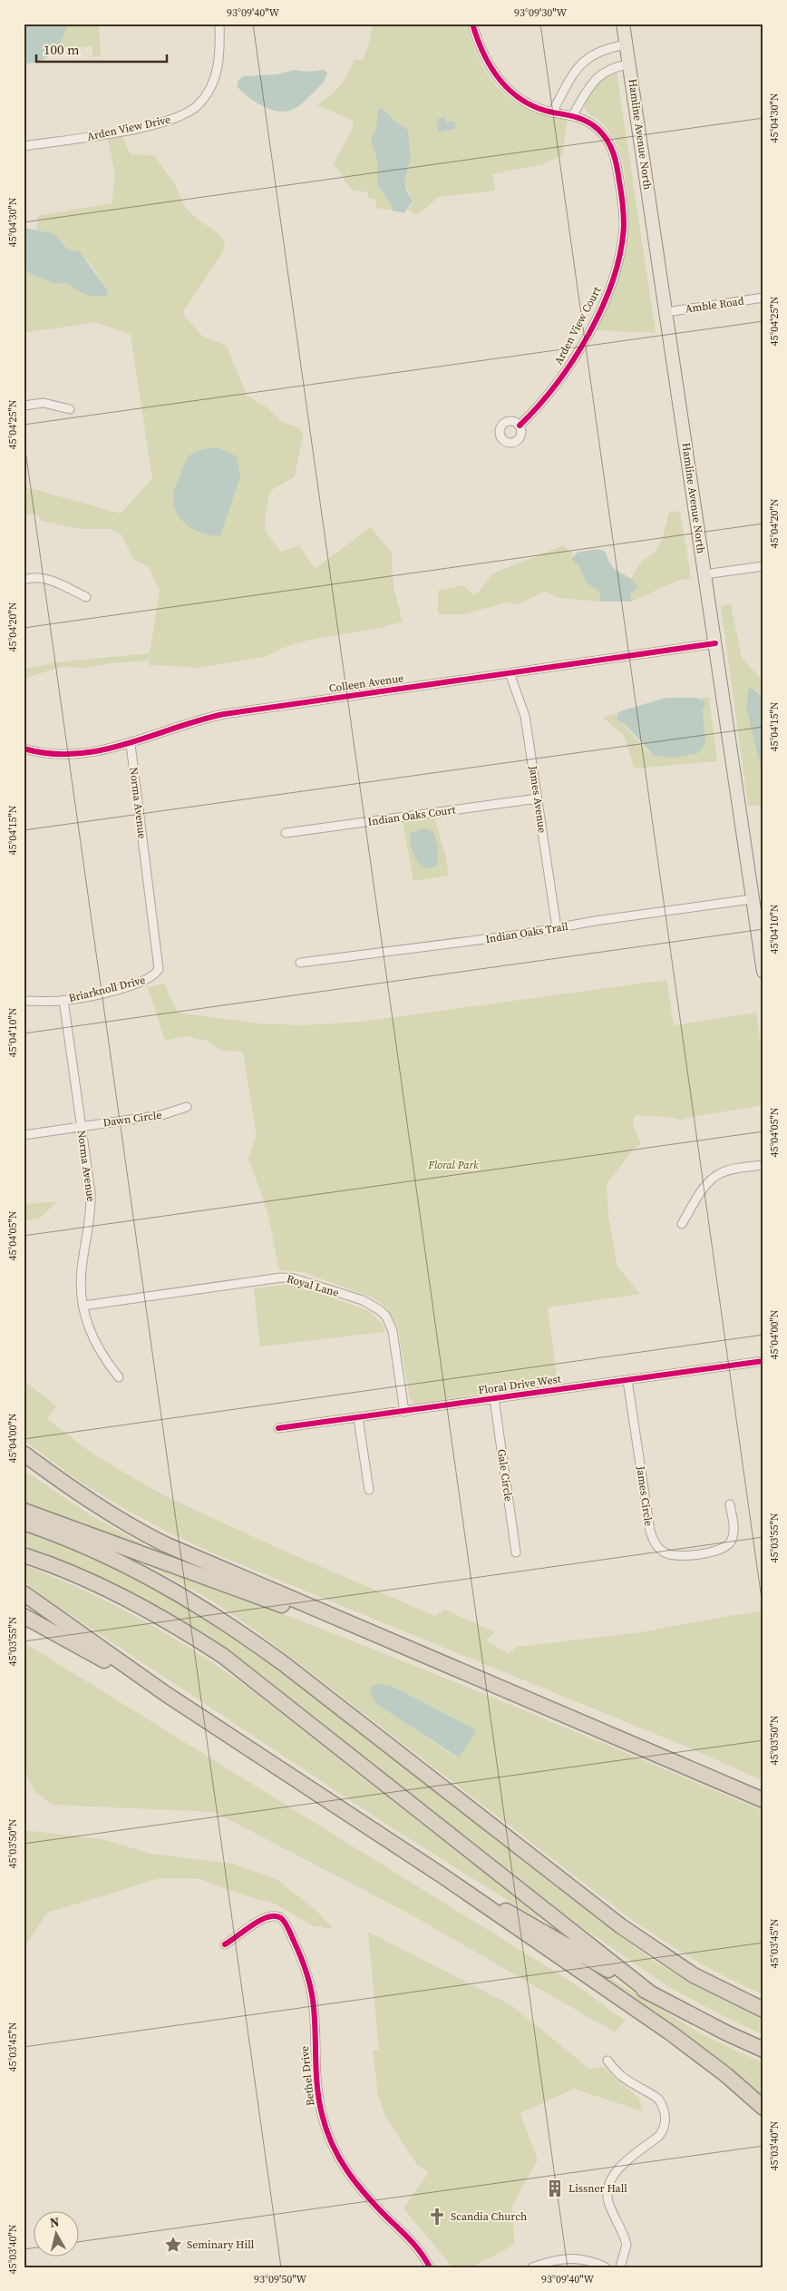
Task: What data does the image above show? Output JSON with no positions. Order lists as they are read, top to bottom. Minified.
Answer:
{"streets":{"main road":["Hamline Avenue North"],"street":["Arden View Drive","Amble Road","Arden View Court","Colleen Avenue","James Avenue","Norma Avenue","Indian Oaks Court","Indian Oaks Trail","Briarknoll Drive","Dawn Circle","Royal Lane","Floral Drive West","Gale Circle","James Circle","Bethel Drive"]},"crossings":[["Hamline Avenue North","Amble Road"],["Hamline Avenue North","Colleen Avenue"],["Hamline Avenue North","Indian Oaks Trail"],["Colleen Avenue","James Avenue"],["Colleen Avenue","Norma Avenue"],["James Avenue","Indian Oaks Court"],["James Avenue","Indian Oaks Trail"],["Norma Avenue","Briarknoll Drive"],["Norma Avenue","Dawn Circle"],["Norma Avenue","Royal Lane"],["Royal Lane","Floral Drive West"],["Floral Drive West","Gale Circle"],["Floral Drive West","James Circle"]],"parks":["Floral Park"],"places":{"building":["Lissner Hall"],"church":["Scandia Church"],"place":["Seminary Hill"]},"scale_bar":"100 m","north":"top","coordinates":["93°09'40\"W","93°09'30\"W","45°04'30\"N","45°04'25\"N","45°04'20\"N","45°04'15\"N","45°04'10\"N","45°04'05\"N","45°04'00\"N","45°03'55\"N","45°03'50\"N","45°03'45\"N","45°03'40\"N","93°09'50\"W"]}
